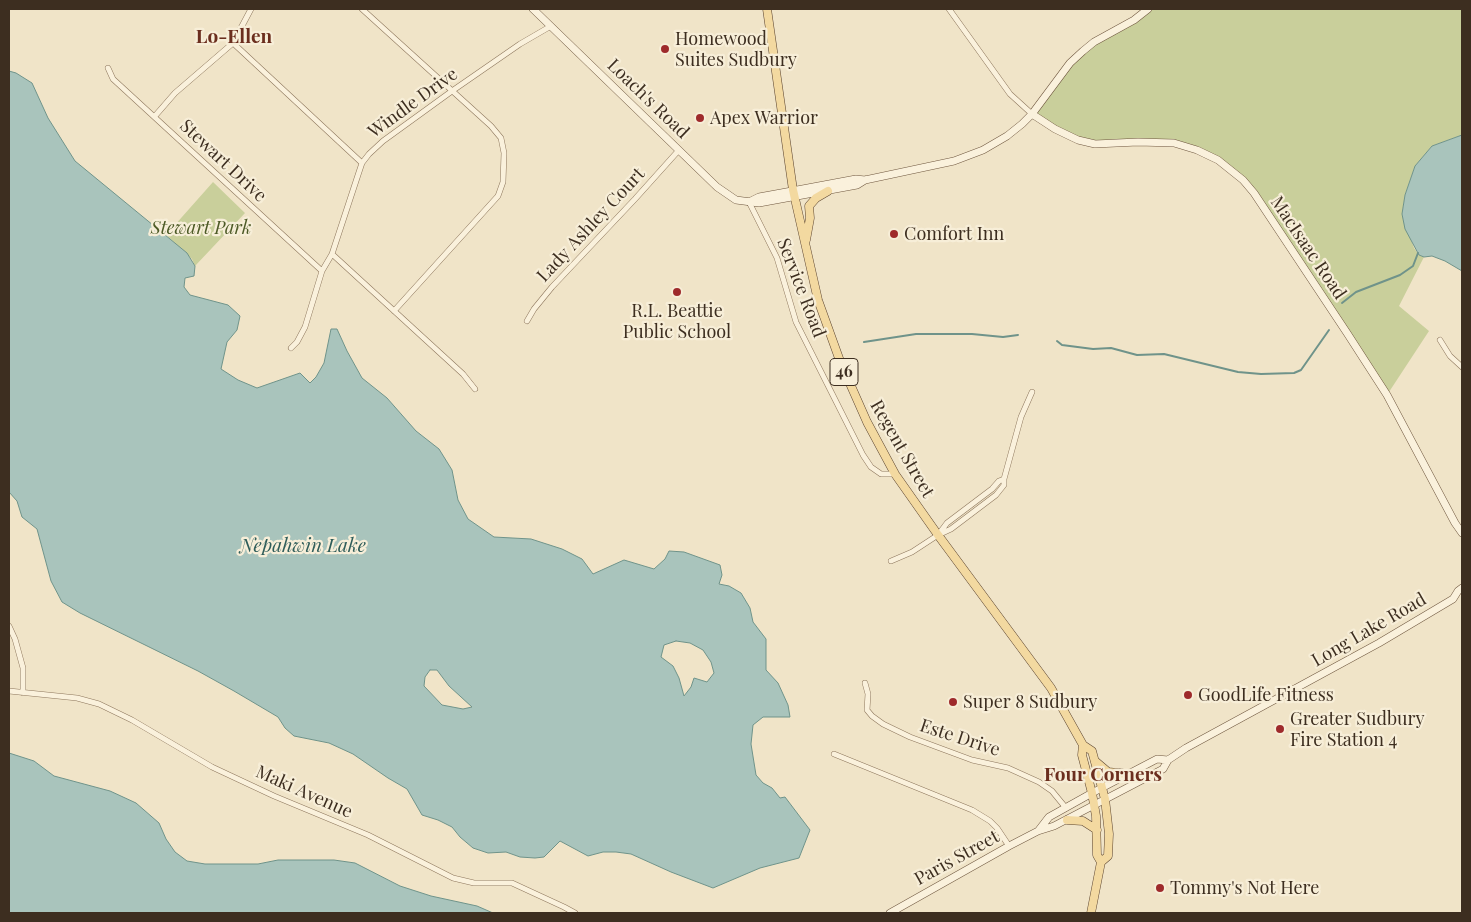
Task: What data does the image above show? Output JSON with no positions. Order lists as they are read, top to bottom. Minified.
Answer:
{"streets":{"main road":["46","Regent Street"],"street":["Loach's Road","Windle Drive","Stewart Drive","Lady Ashley Court","MacIsaac Road","Service Road","Long Lake Road","Este Drive","Maki Avenue","Paris Street"]},"crossings":[["Loach's Road","Windle Drive"],["Loach's Road","Lady Ashley Court"],["Loach's Road","Service Road"],["Windle Drive","Stewart Drive"],["Service Road","Regent Street"],["Regent Street","Long Lake Road"],["Regent Street","Paris Street"],["Long Lake Road","Paris Street"],["Este Drive","Paris Street"]],"districts":["Lo-Ellen","Four Corners"],"water":["Nepahwin Lake"],"parks":["Stewart Park"],"places":["Homewood Suites Sudbury","Apex Warrior","Comfort Inn","R.L. Beattie Public School","GoodLife Fitness","Super 8 Sudbury","Greater Sudbury Fire Station 4","Tommy's Not Here"]}
